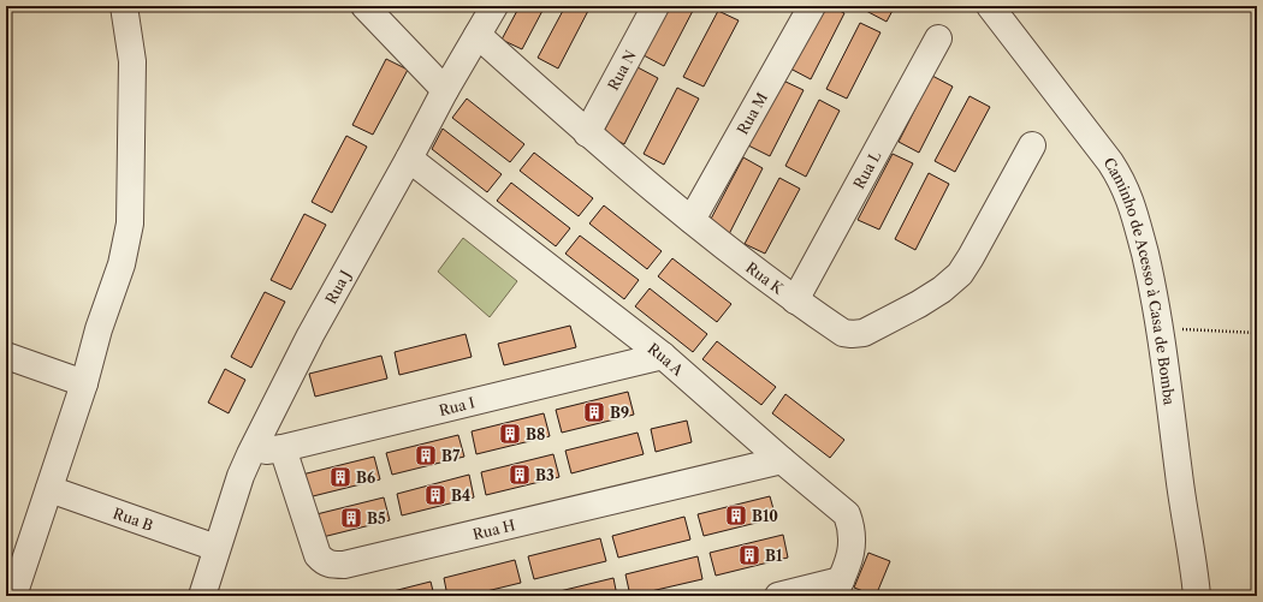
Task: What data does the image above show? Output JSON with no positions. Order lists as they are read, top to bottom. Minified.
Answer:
{"streets":{"street":["Rua N","Rua M","Rua L","Rua K","Caminho de Acesso à Casa de Bomba","Rua J","Rua A","Rua I","Rua B","Rua H"]},"crossings":[["Rua N","Rua K"],["Rua M","Rua K"],["Rua L","Rua K"],["Rua K","Rua J"],["Rua J","Rua A"],["Rua J","Rua I"],["Rua J","Rua B"],["Rua A","Rua I"],["Rua A","Rua H"],["Rua I","Rua H"]],"places":{"building":["B9","B8","B7","B3","B6","B4","B10","B5","B1"]}}
